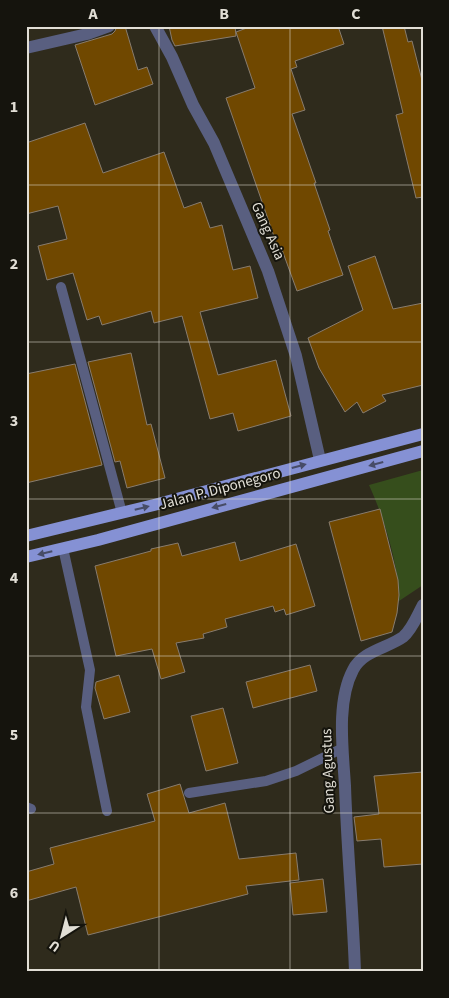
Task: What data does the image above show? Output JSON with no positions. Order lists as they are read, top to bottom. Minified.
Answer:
{"streets":{"main road":["Jalan P. Diponegoro"],"street":["Gang Asia","Gang Agustus"]},"crossings":[["Gang Asia","Jalan P. Diponegoro"]],"north":"bottom left","grid":{"columns":["A","B","C"],"rows":["1","2","3","4","5","6"]}}
